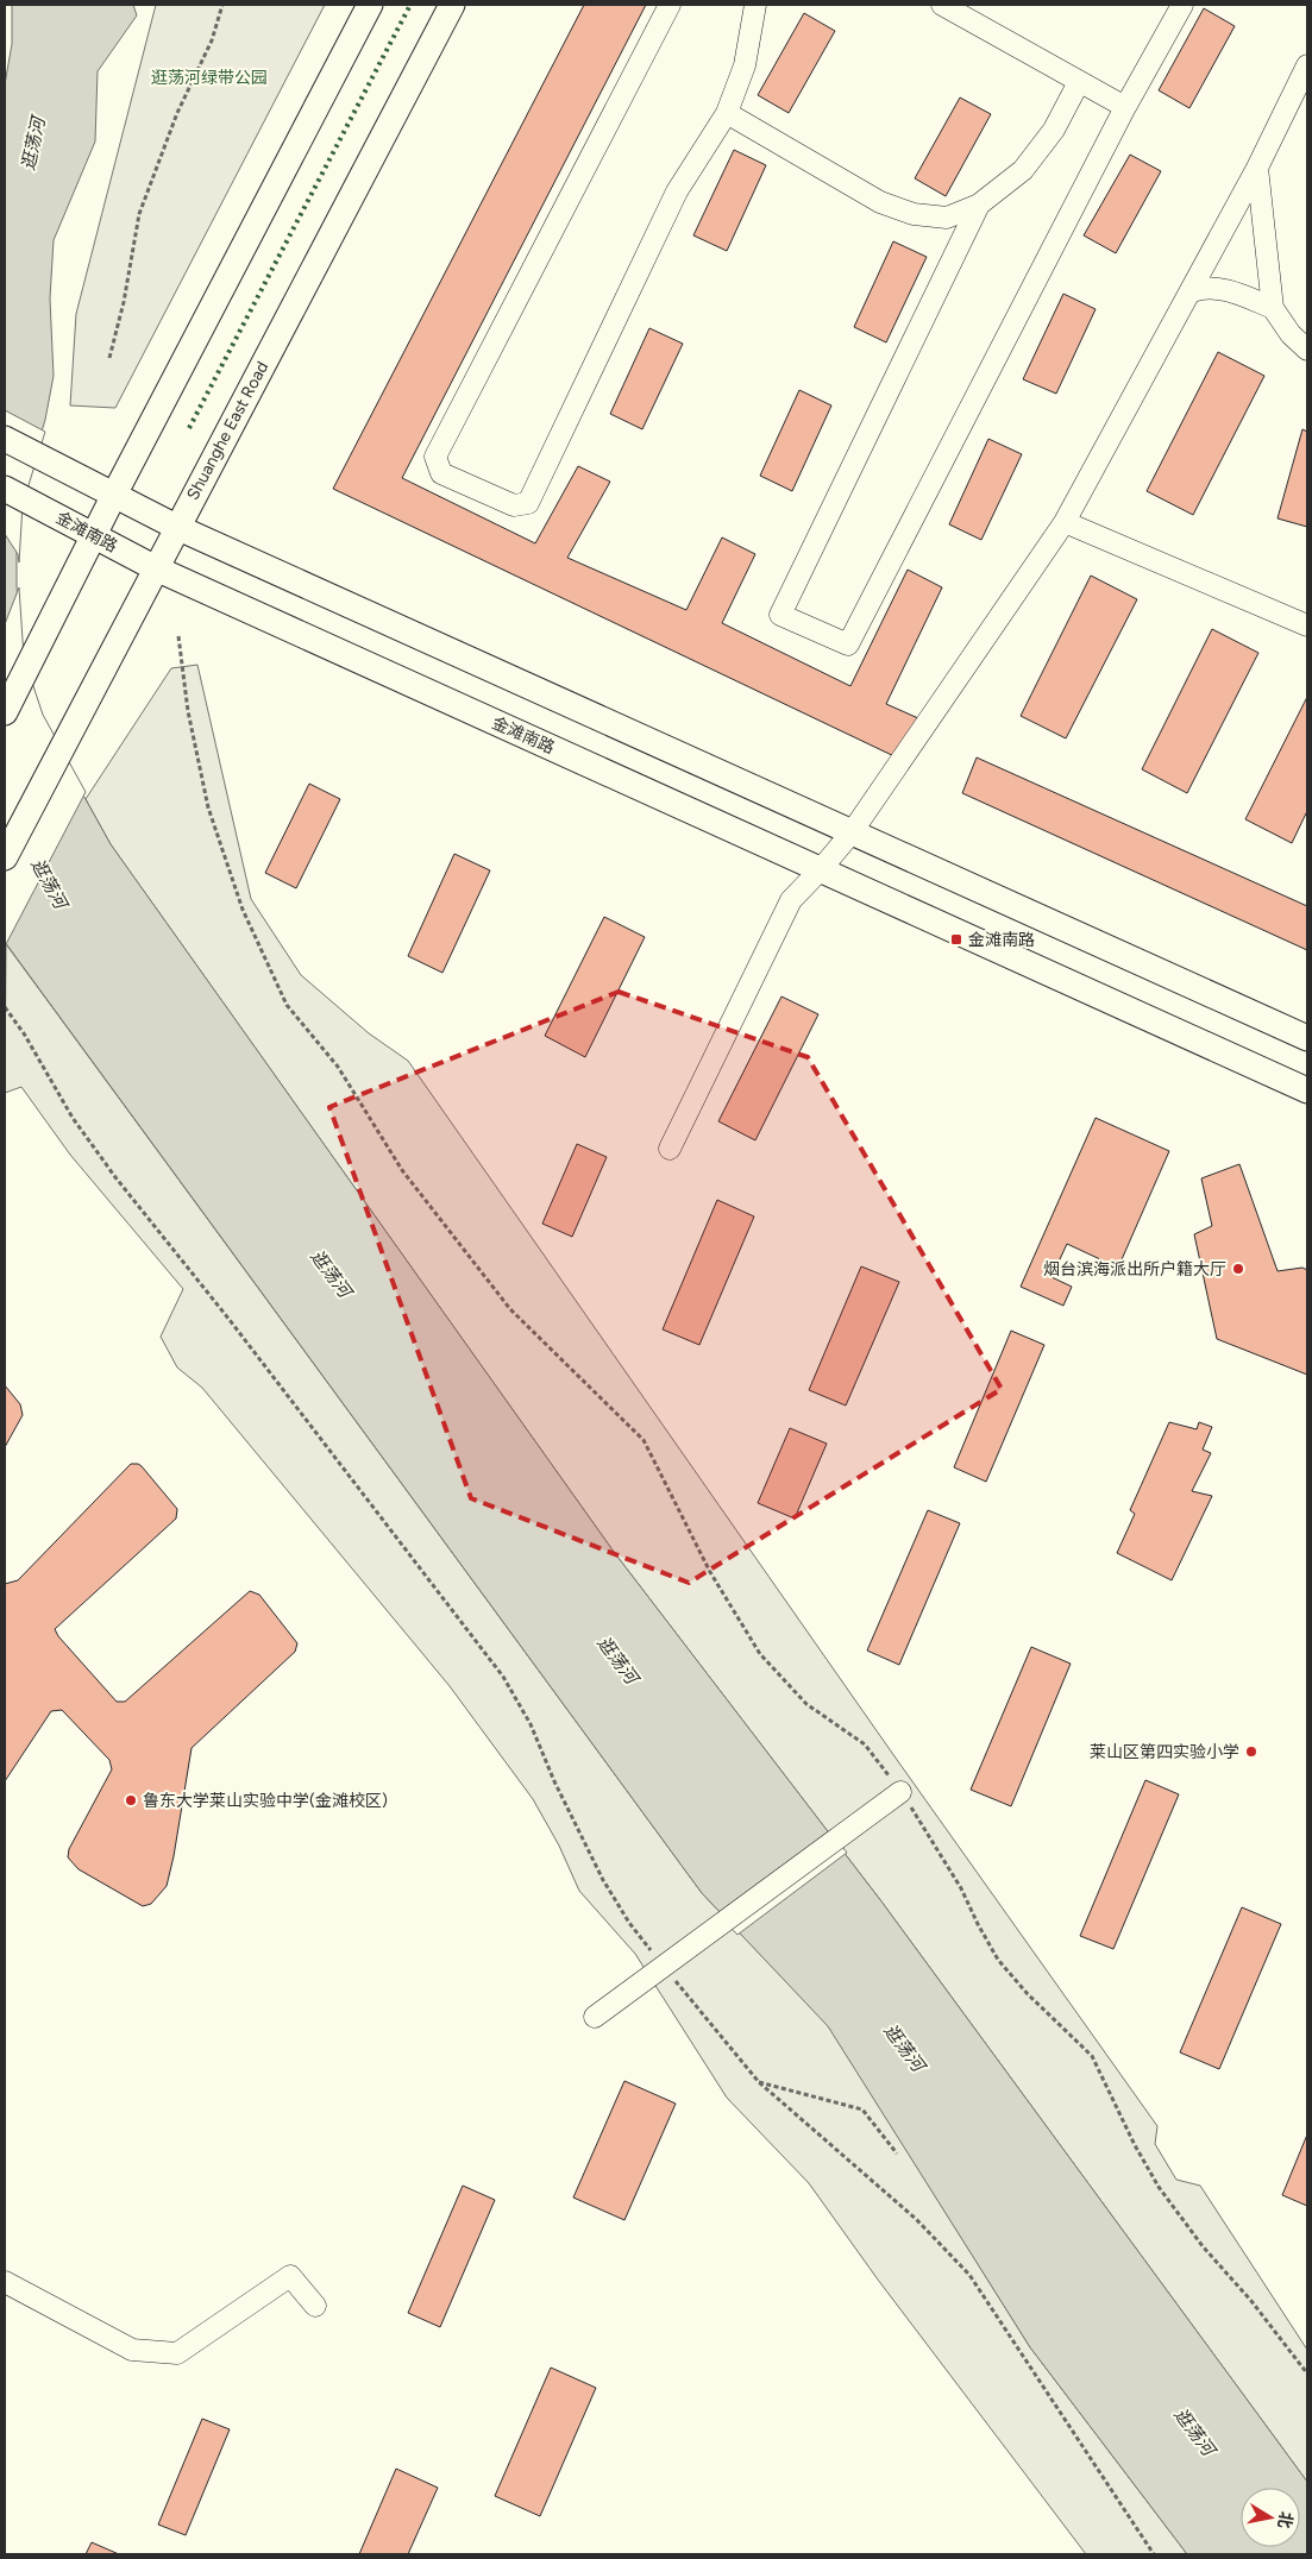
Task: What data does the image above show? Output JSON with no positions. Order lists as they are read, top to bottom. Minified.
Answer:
{"streets":{"street":["Shuanghe East Road","金滩南路"]},"crossings":[["Shuanghe East Road","金滩南路"]],"water":["逛荡河"],"parks":["逛荡河绿带公园"],"places":{"transit":["金滩南路"],"other":["烟台滨海派出所户籍大厅","莱山区第四实验小学","鲁东大学莱山实验中学(金滩校区)"]},"north":"right"}
